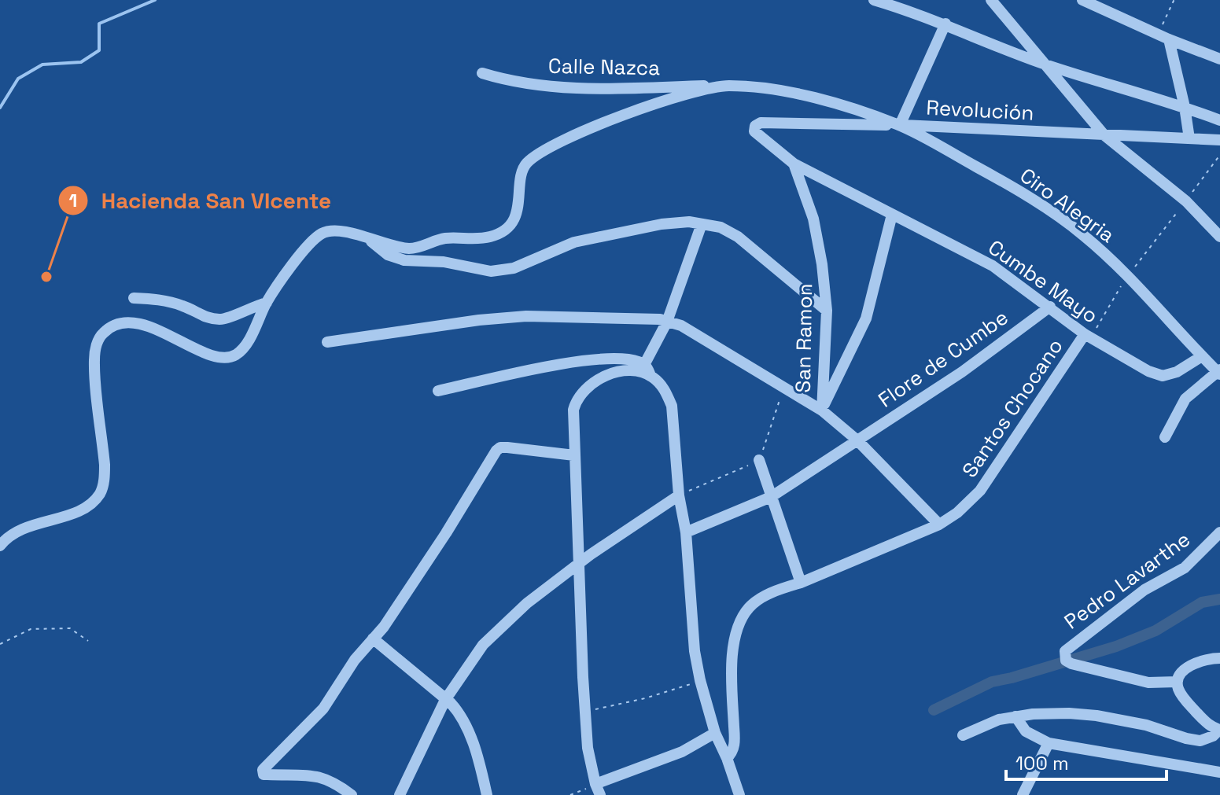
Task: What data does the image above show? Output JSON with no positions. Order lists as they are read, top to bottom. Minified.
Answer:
{"streets":{"street":["Calle Nazca","Revolución","Ciro Alegria","Cumbe Mayo","San Ramon","Flore de Cumbe","Santos Chocano","Pedro Lavarthe"]},"crossings":[["Revolución","Ciro Alegria"],["Revolución","Cumbe Mayo"],["Revolución","San Ramon"],["Ciro Alegria","Cumbe Mayo"],["Cumbe Mayo","San Ramon"],["Cumbe Mayo","Flore de Cumbe"],["Cumbe Mayo","Santos Chocano"]],"places":["Hacienda San VIcente"],"scale_bar":"100 m"}
